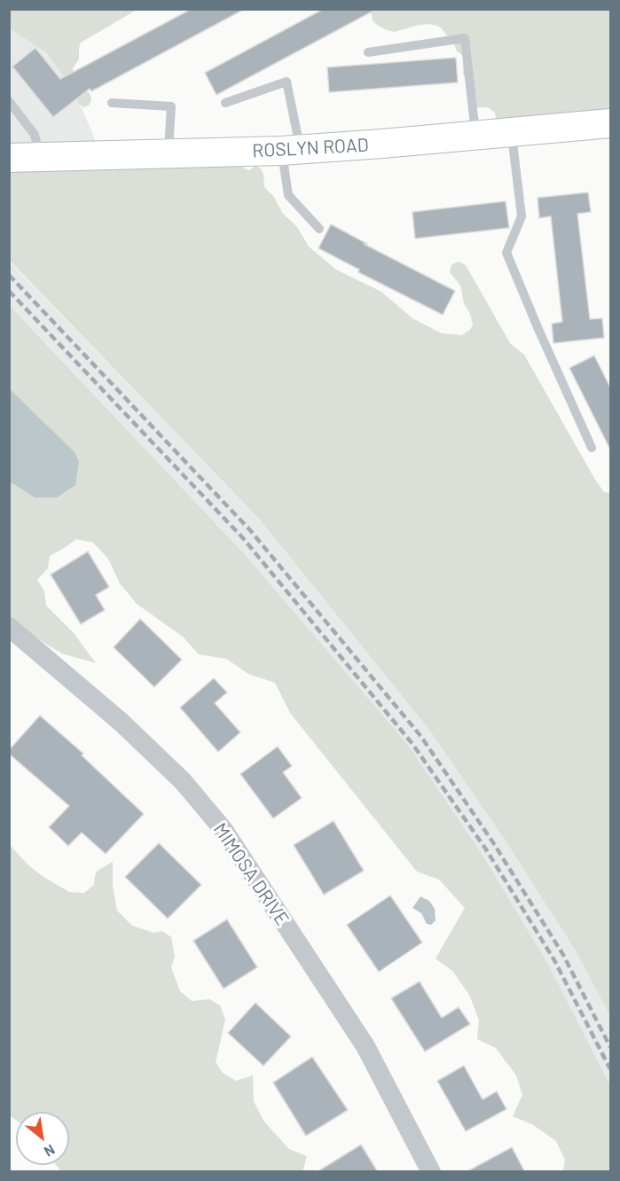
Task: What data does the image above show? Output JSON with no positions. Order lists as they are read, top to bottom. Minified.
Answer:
{"streets":{"main road":["ROSLYN ROAD"],"street":["MIMOSA DRIVE"]},"north":"bottom right"}
